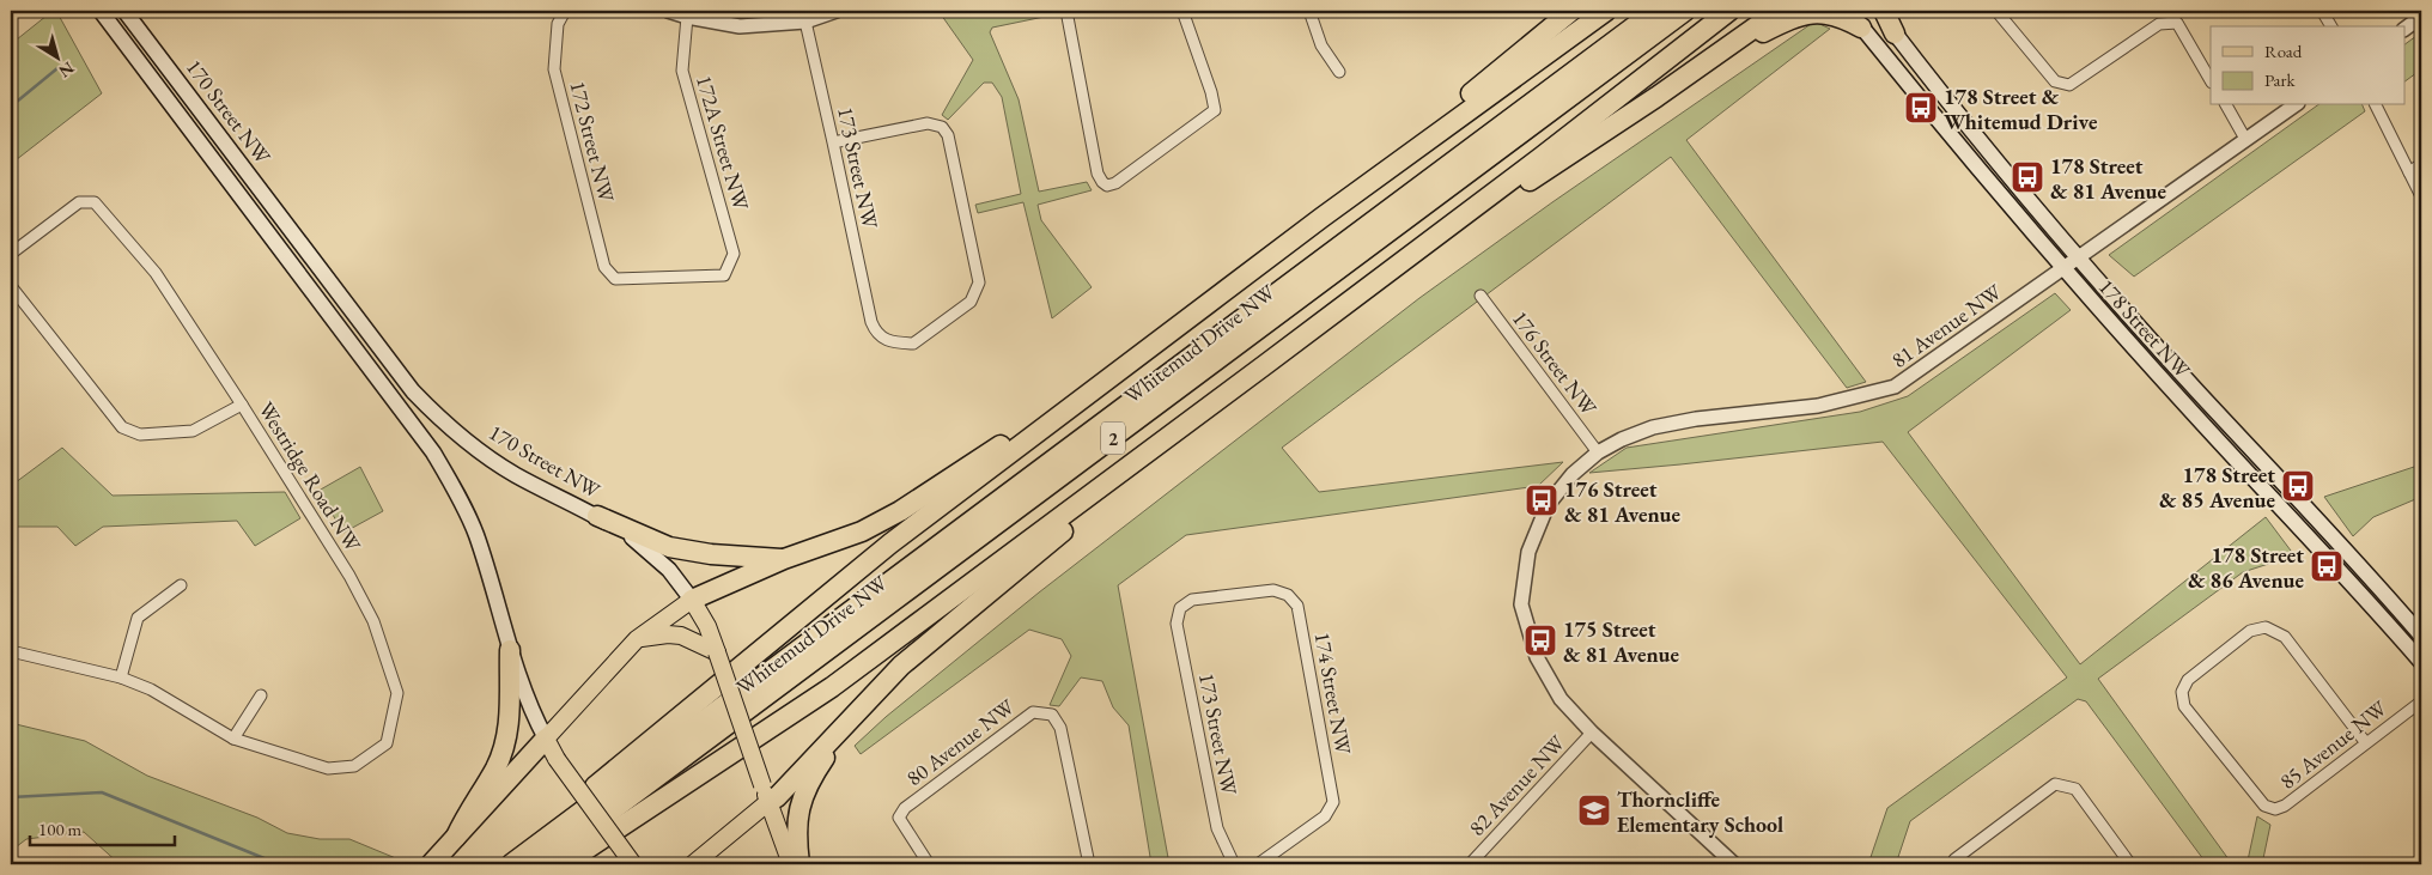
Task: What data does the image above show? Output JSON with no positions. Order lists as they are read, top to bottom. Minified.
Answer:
{"streets":{"highway":["Whitemud Drive NW","2"],"main road":["170 Street NW","178 Street NW"],"street":["172 Street NW","172A Street NW","173 Street NW","81 Avenue NW","176 Street NW","Westridge Road NW","174 Street NW","80 Avenue NW","85 Avenue NW","82 Avenue NW"]},"crossings":[["172 Street NW","172A Street NW"],["173 Street NW","174 Street NW"],["81 Avenue NW","178 Street NW"],["81 Avenue NW","176 Street NW"],["81 Avenue NW","82 Avenue NW"]],"places":{"bus stop":["178 Street & Whitemud Drive","178 Street & 81 Avenue","178 Street & 85 Avenue","176 Street & 81 Avenue","178 Street & 86 Avenue","175 Street & 81 Avenue"],"school or university":["Thorncliffe Elementary School"]},"legend":["Road","Park"],"scale_bar":"100 m","north":"bottom right"}
